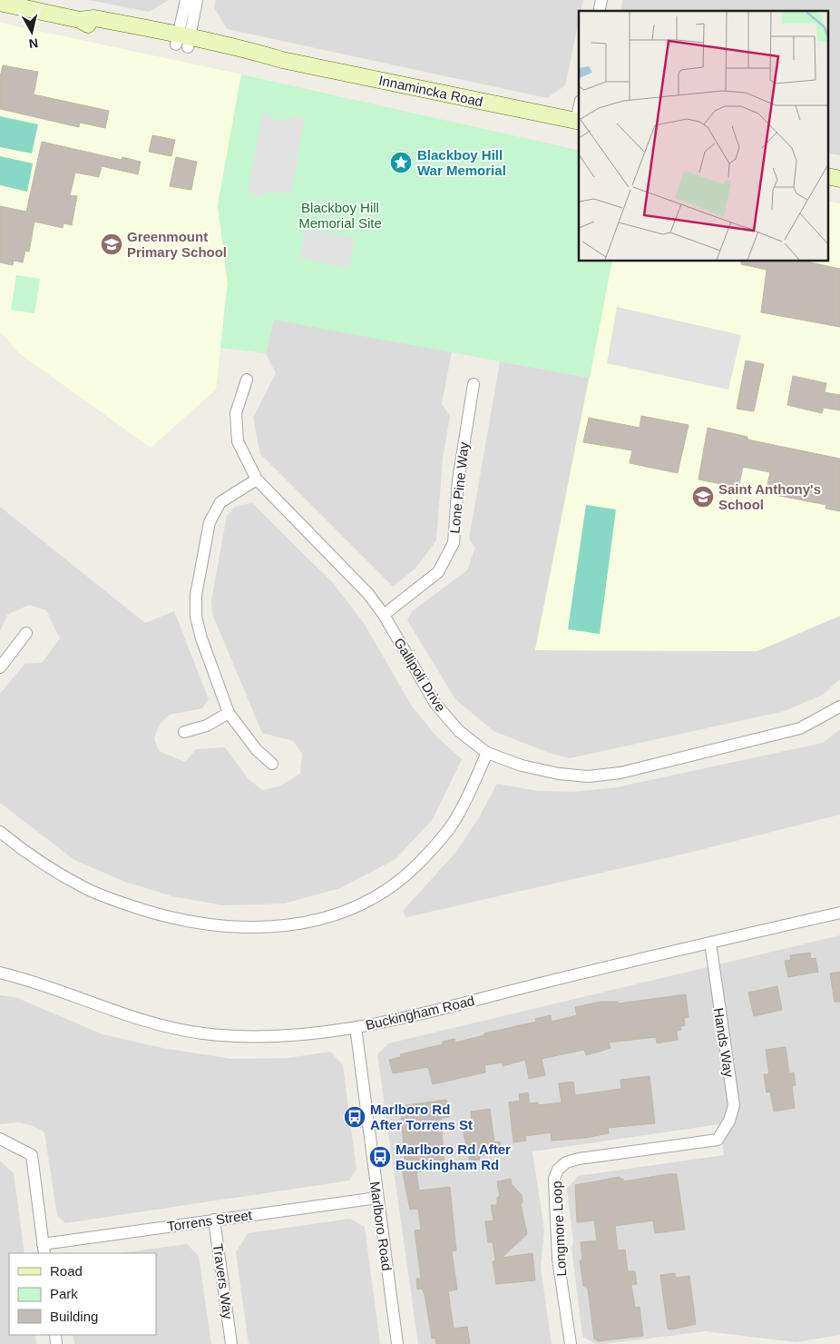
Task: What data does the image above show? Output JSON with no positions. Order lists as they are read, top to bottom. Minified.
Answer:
{"streets":{"main road":["Innamincka Road"],"street":["Lone Pine Way","Gallipoli Drive","Buckingham Road","Hands Way","Torrens Street","Marlboro Road","Longmore Loop","Travers Way"]},"crossings":[["Lone Pine Way","Gallipoli Drive"],["Buckingham Road","Hands Way"],["Buckingham Road","Marlboro Road"],["Hands Way","Longmore Loop"],["Torrens Street","Marlboro Road"],["Torrens Street","Travers Way"]],"parks":["Blackboy Hill Memorial Site"],"places":{"place":["Blackboy Hill War Memorial"],"school or university":["Greenmount Primary School","Saint Anthony's School"],"bus stop":["Marlboro Rd After Torrens St","Marlboro Rd After Buckingham Rd"]},"legend":["Road","Park","Building"],"north":"bottom"}
